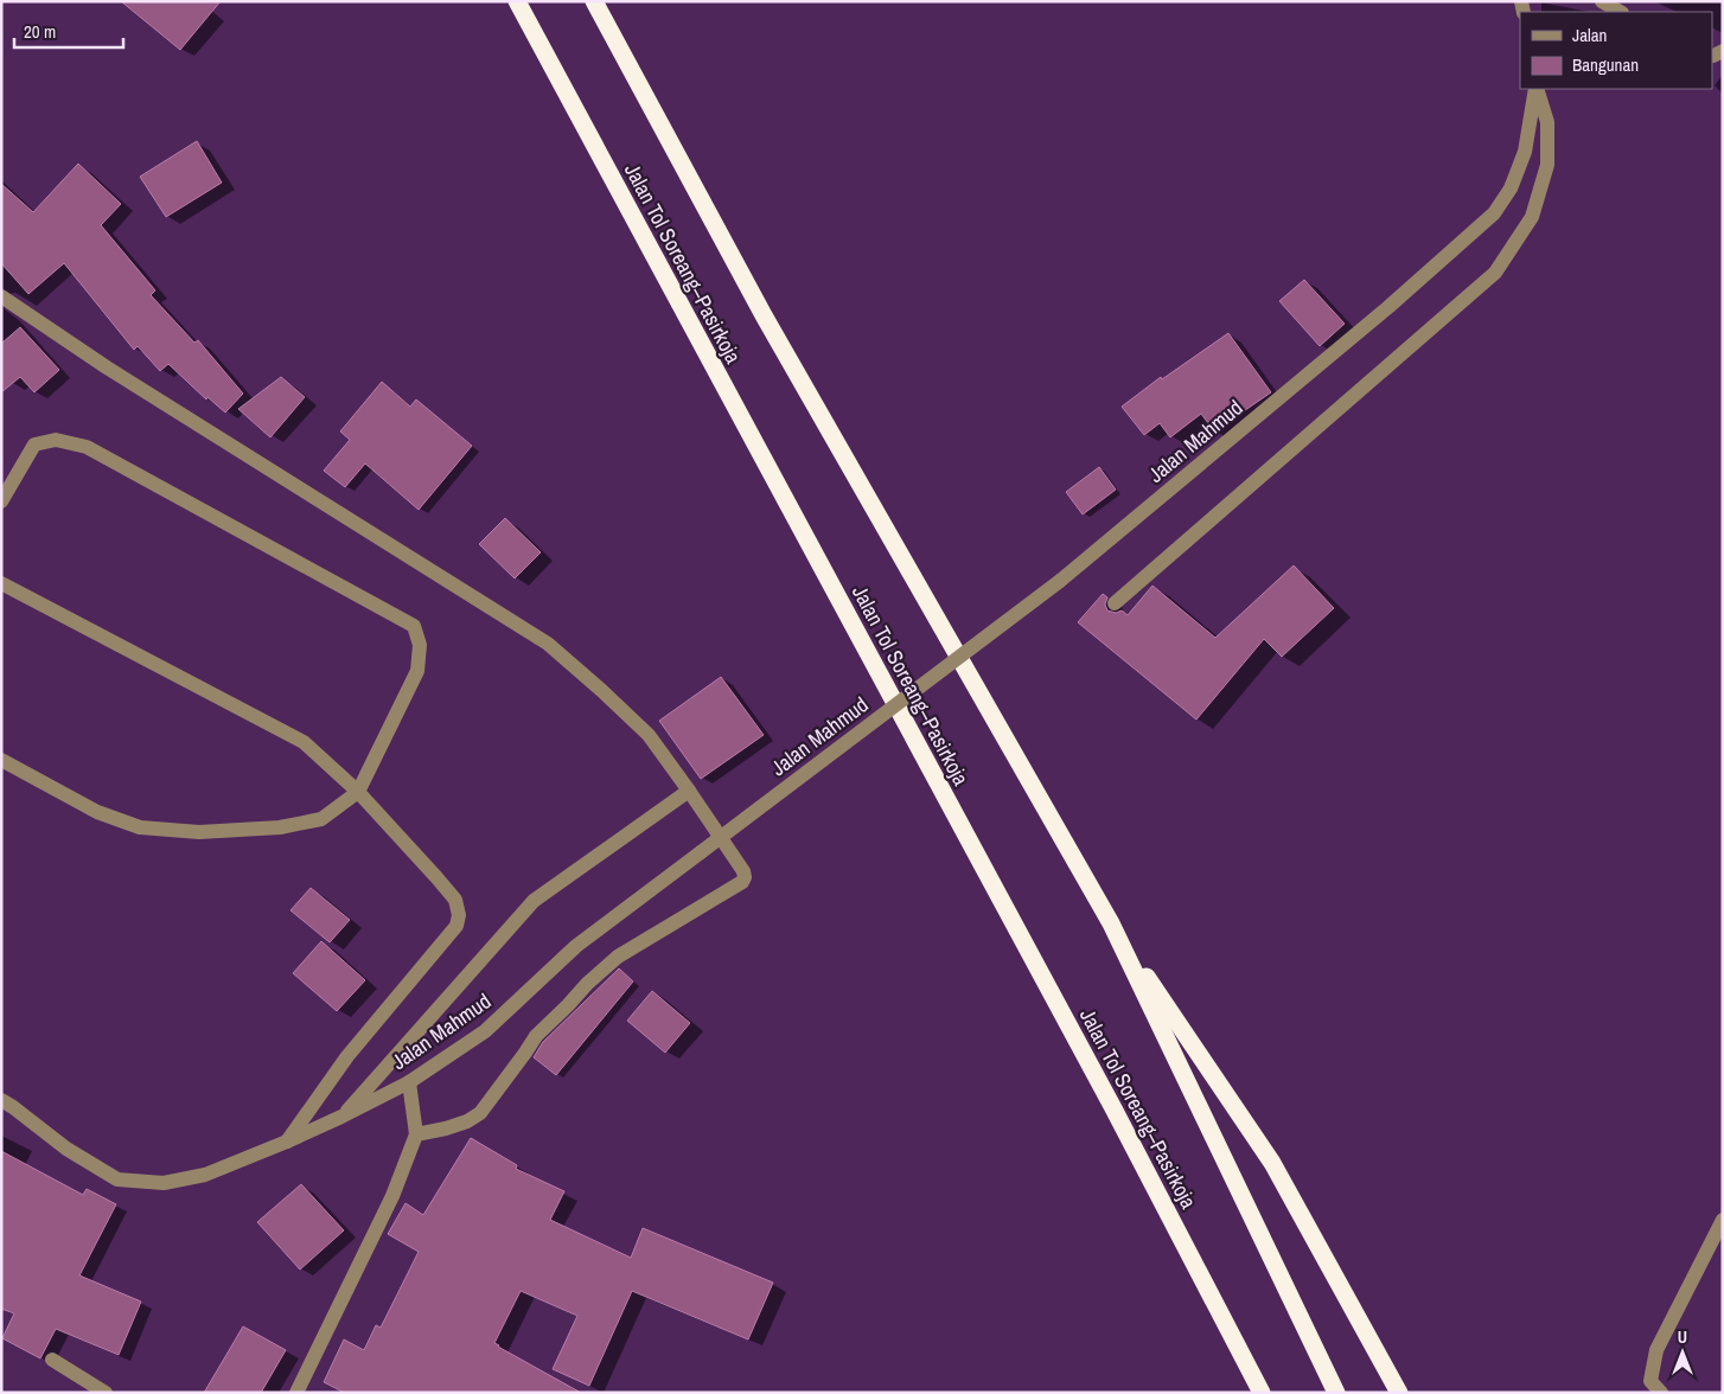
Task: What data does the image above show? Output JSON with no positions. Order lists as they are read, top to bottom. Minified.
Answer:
{"streets":{"highway":["Jalan Tol Soreang–Pasirkoja"],"street":["Jalan Mahmud"]},"legend":["Jalan","Bangunan"],"scale_bar":"20 m","north":"top"}
